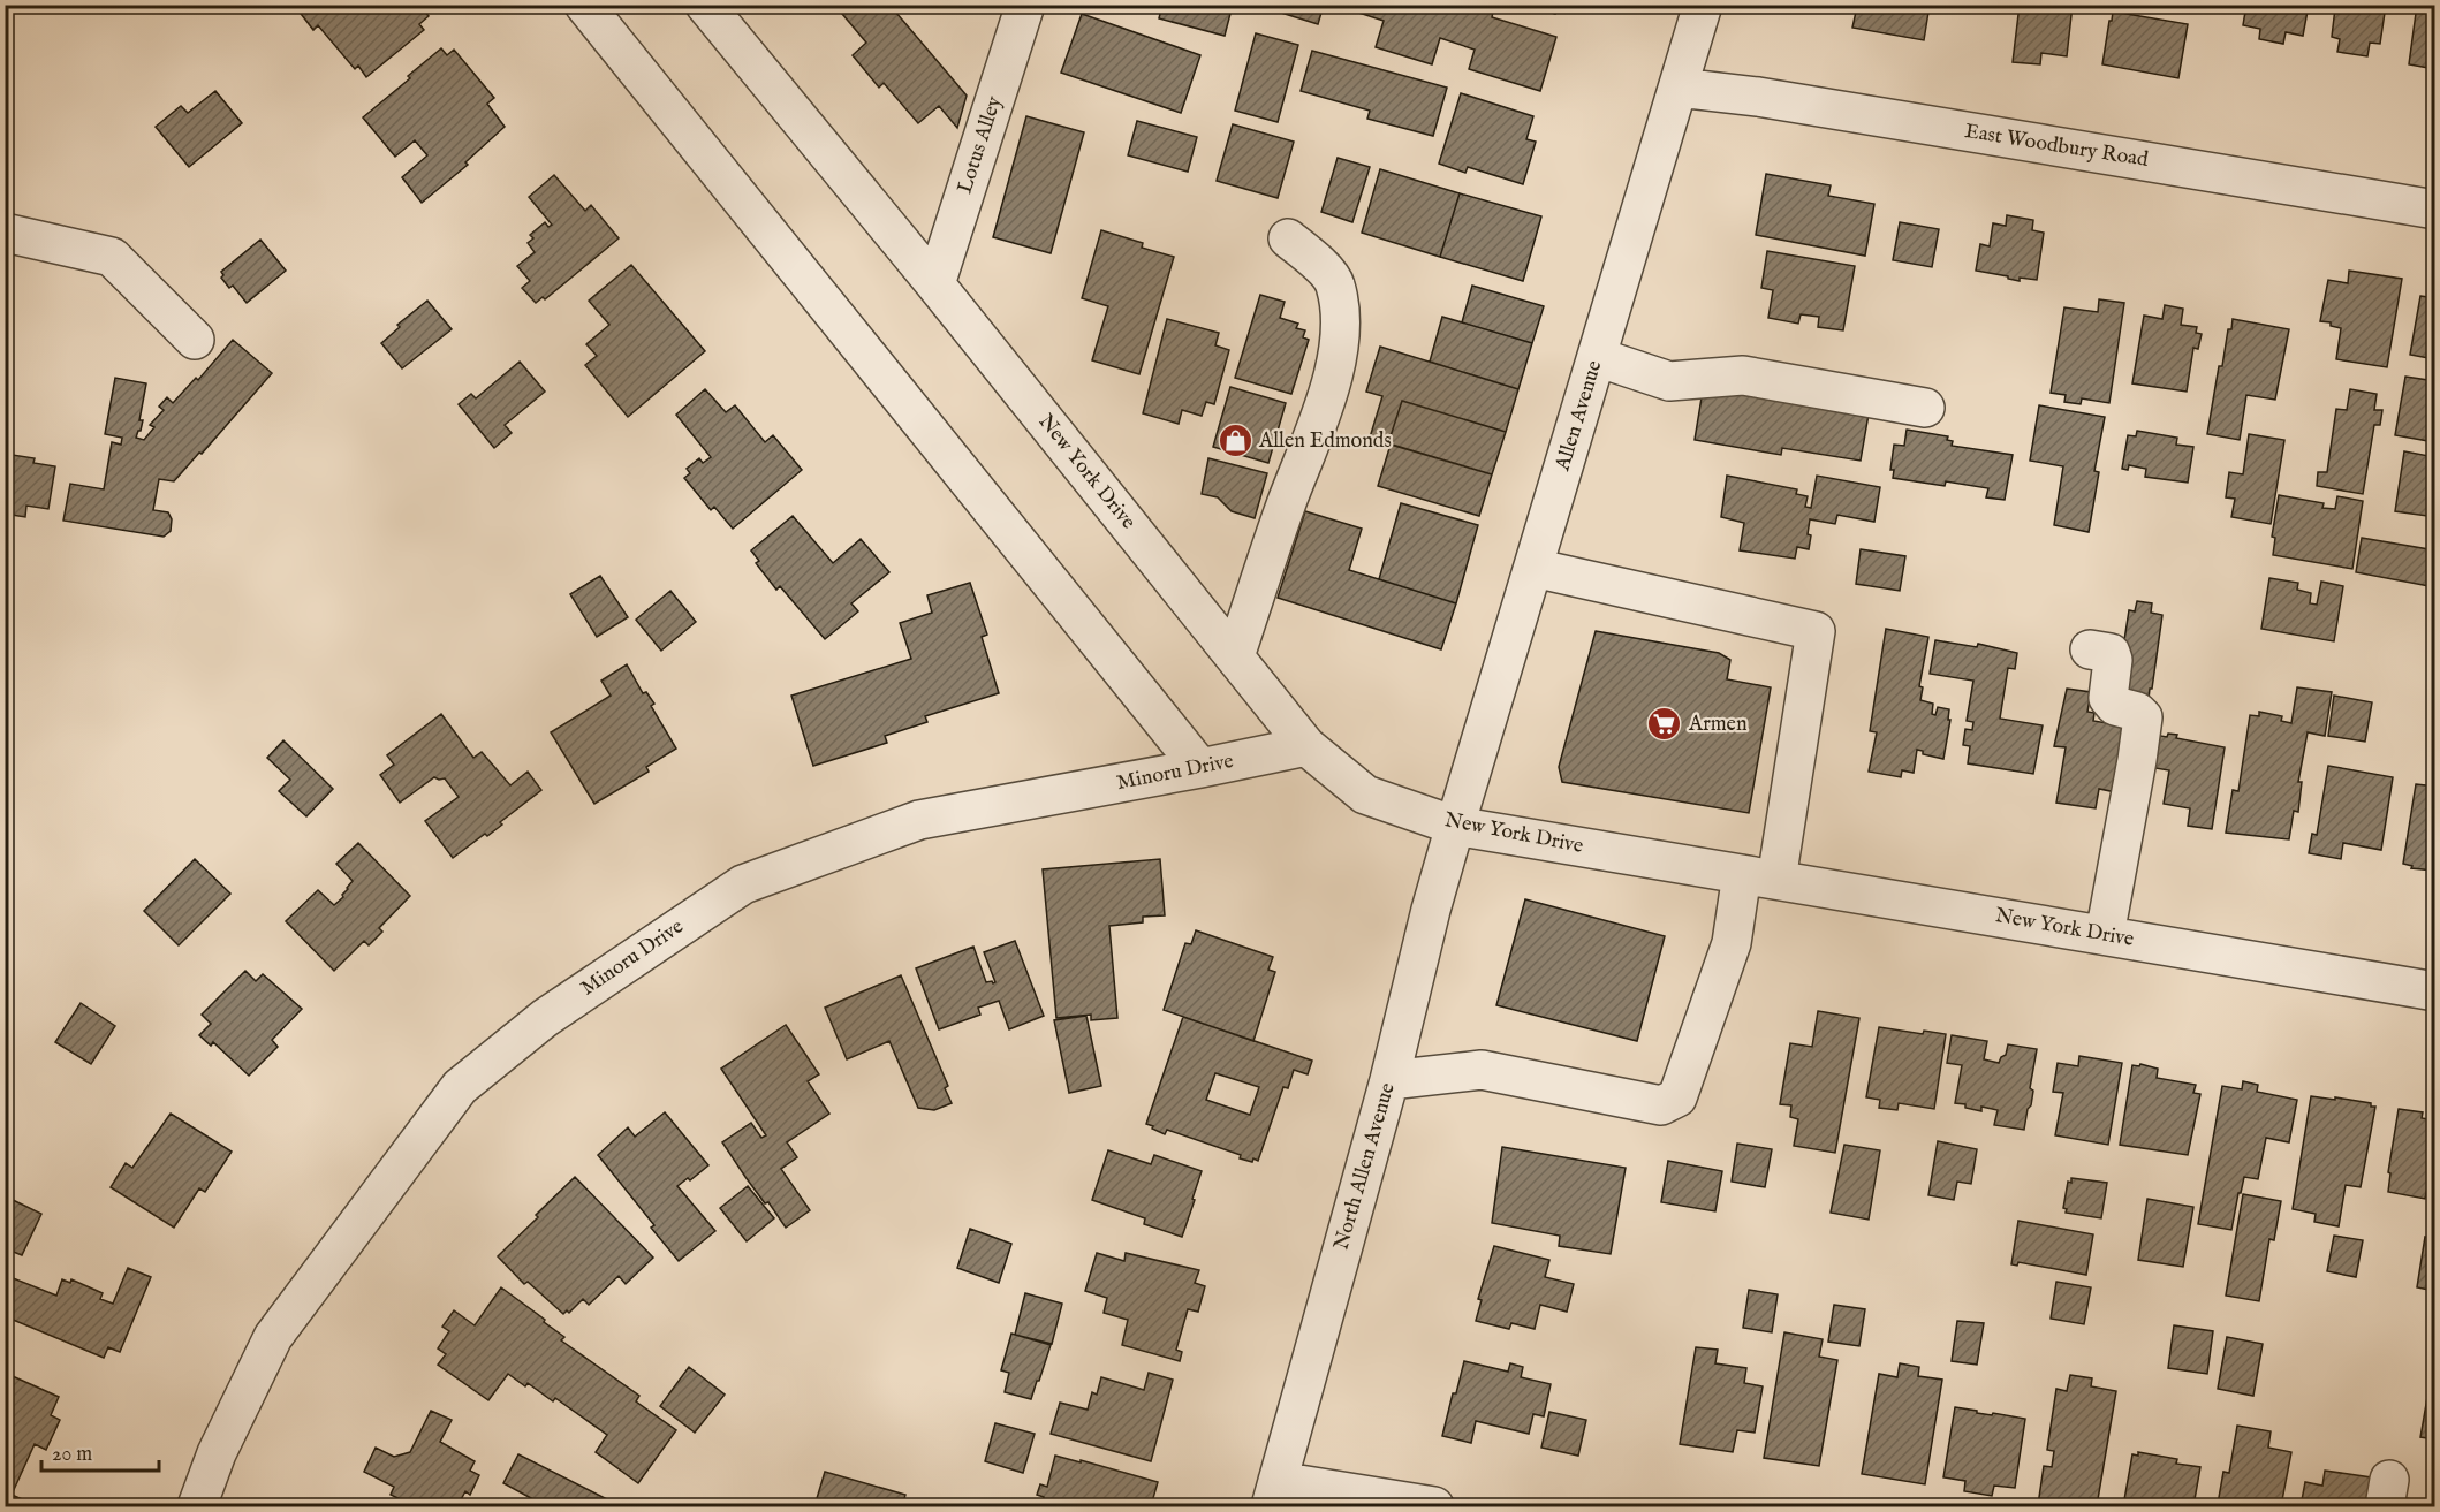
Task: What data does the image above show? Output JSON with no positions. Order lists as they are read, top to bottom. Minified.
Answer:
{"streets":{"street":["Lotus Alley","East Woodbury Road","Allen Avenue","New York Drive","Minoru Drive","North Allen Avenue"]},"crossings":[["Lotus Alley","New York Drive"],["East Woodbury Road","Allen Avenue"],["Allen Avenue","New York Drive"],["Allen Avenue","North Allen Avenue"],["New York Drive","Minoru Drive"],["New York Drive","North Allen Avenue"]],"places":{"shop":["Allen Edmonds"],"supermarket":["Armen"]},"scale_bar":"20 m"}
